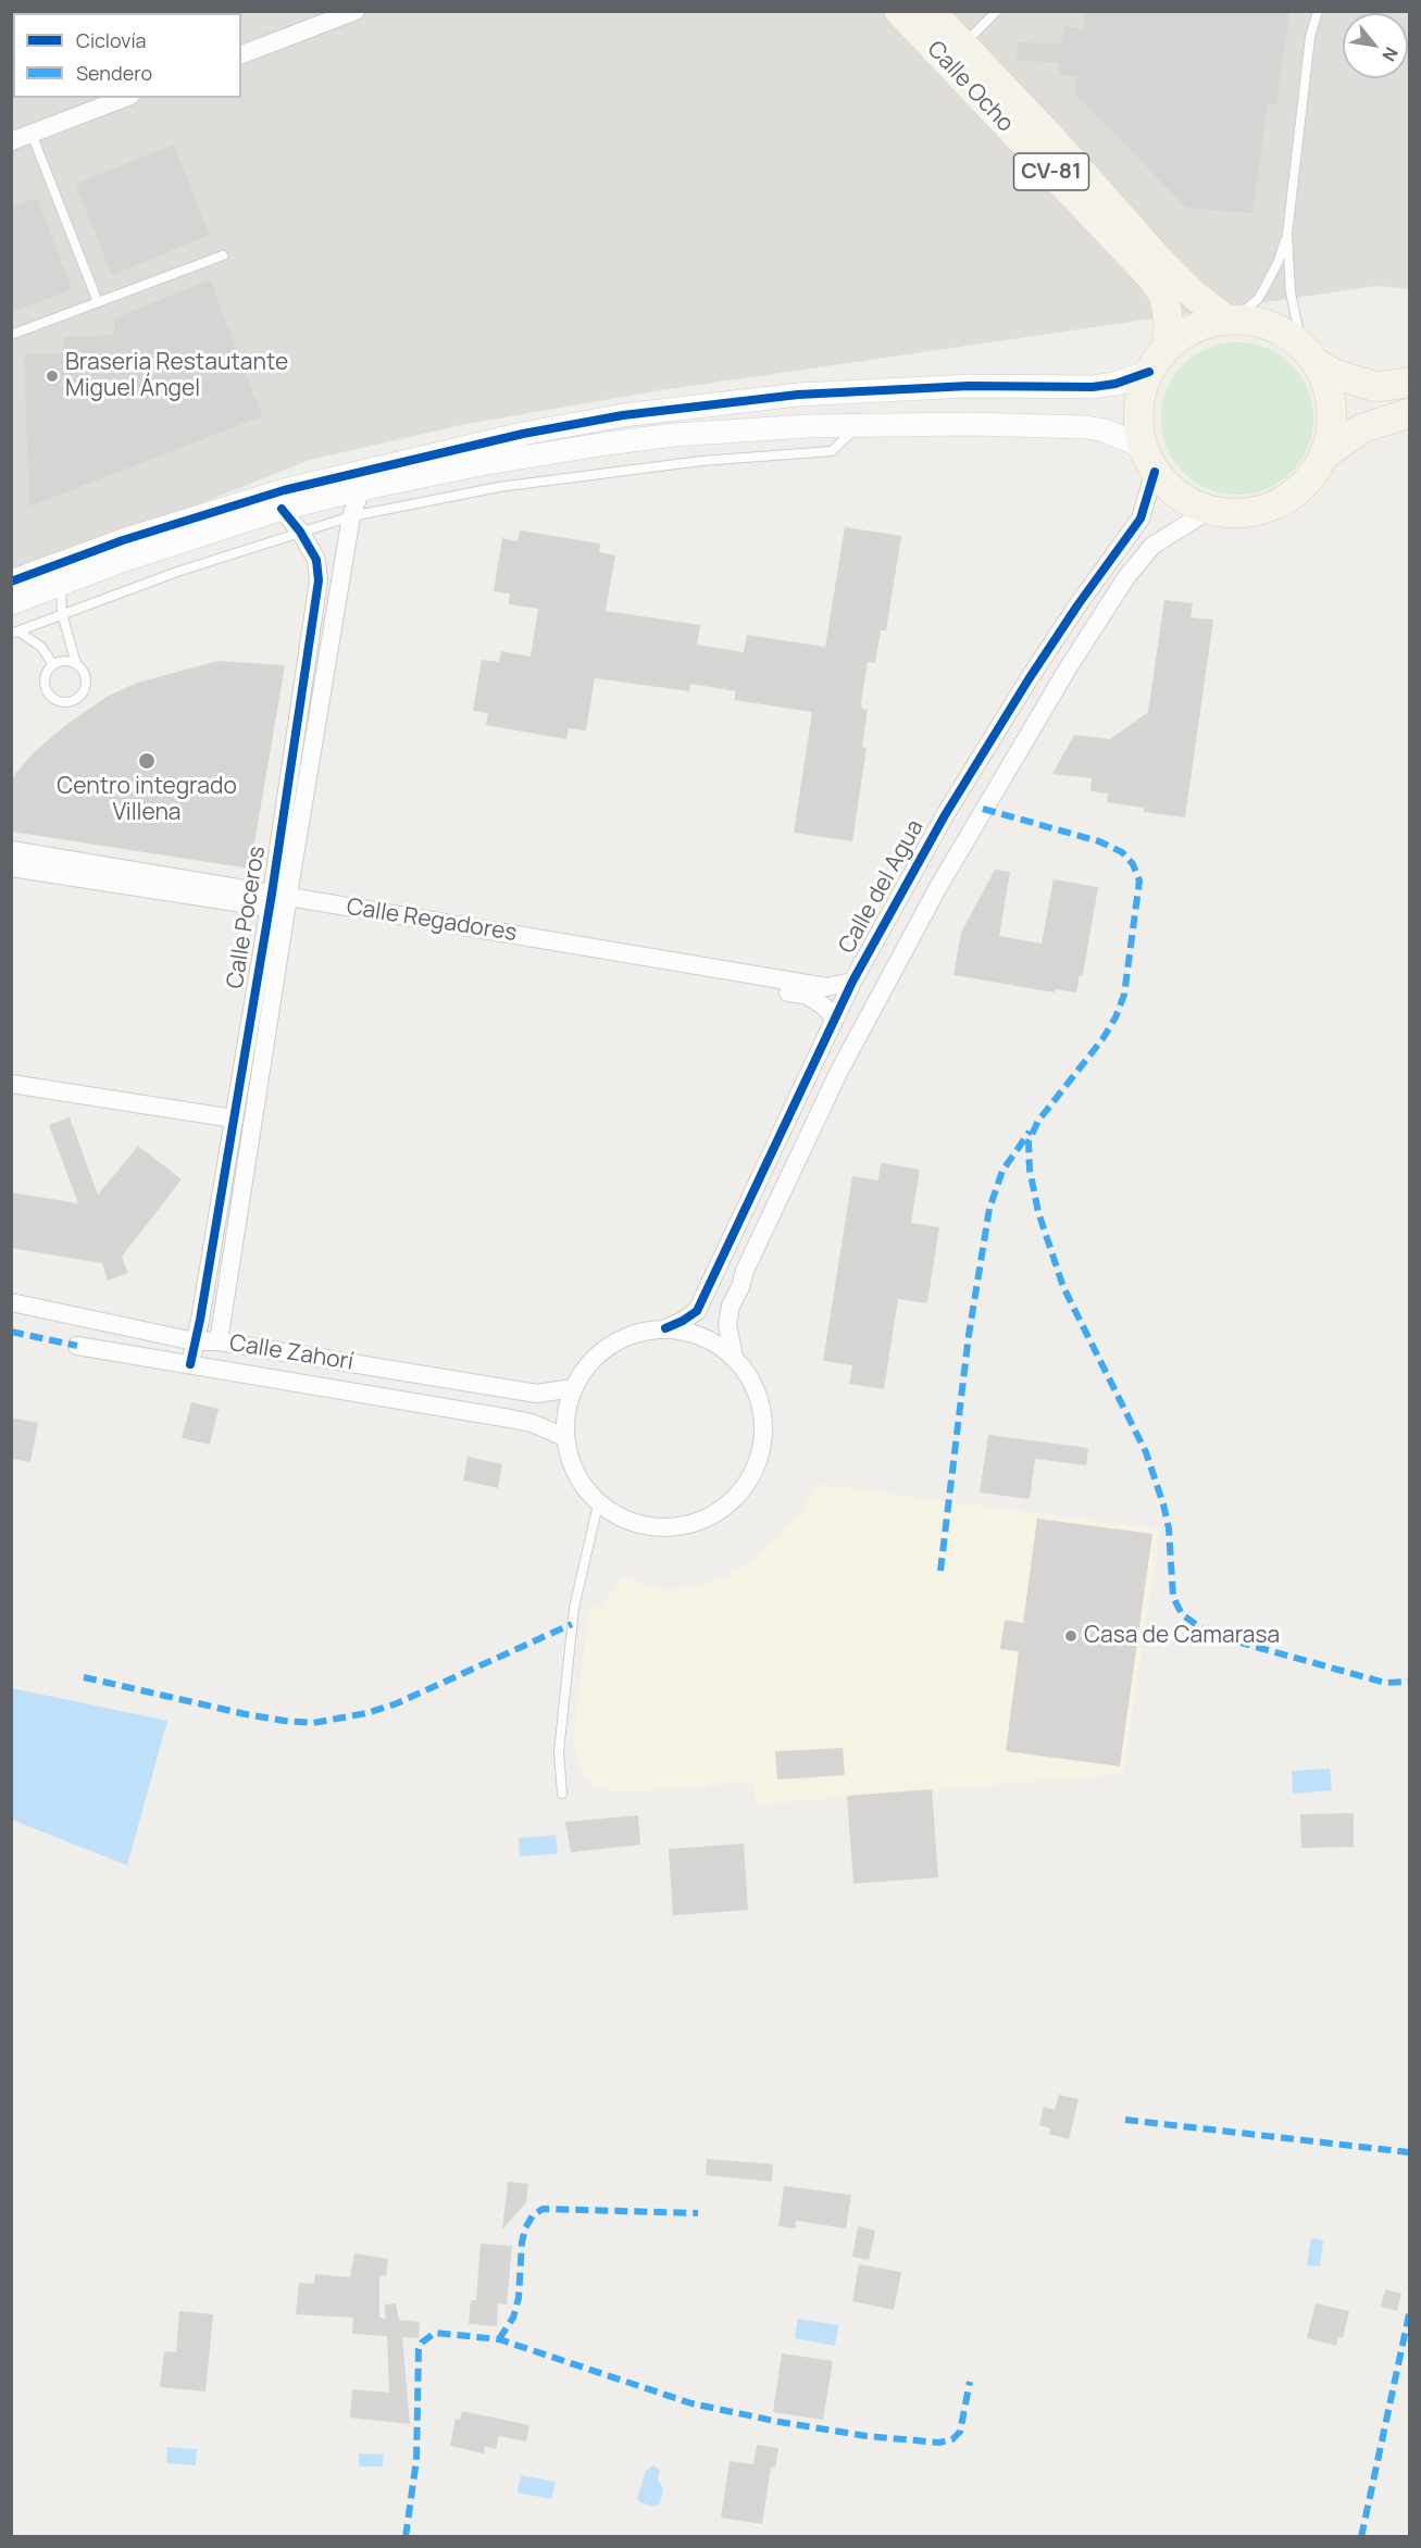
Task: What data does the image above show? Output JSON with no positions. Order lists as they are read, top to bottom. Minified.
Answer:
{"streets":{"main road":["Calle Ocho","CV-81"],"street":["Calle del Agua","Calle Poceros","Calle Regadores","Calle Zahorí"]},"crossings":[["Calle Ocho","Calle del Agua"],["Calle del Agua","Calle Regadores"],["Calle del Agua","Calle Zahorí"],["Calle Poceros","Calle Regadores"],["Calle Poceros","Calle Zahorí"]],"places":["Braseria Restautante Miguel Ángel","Centro integrado Villena","Casa de Camarasa"],"legend":["Ciclovía","Sendero"],"north":"bottom right"}
